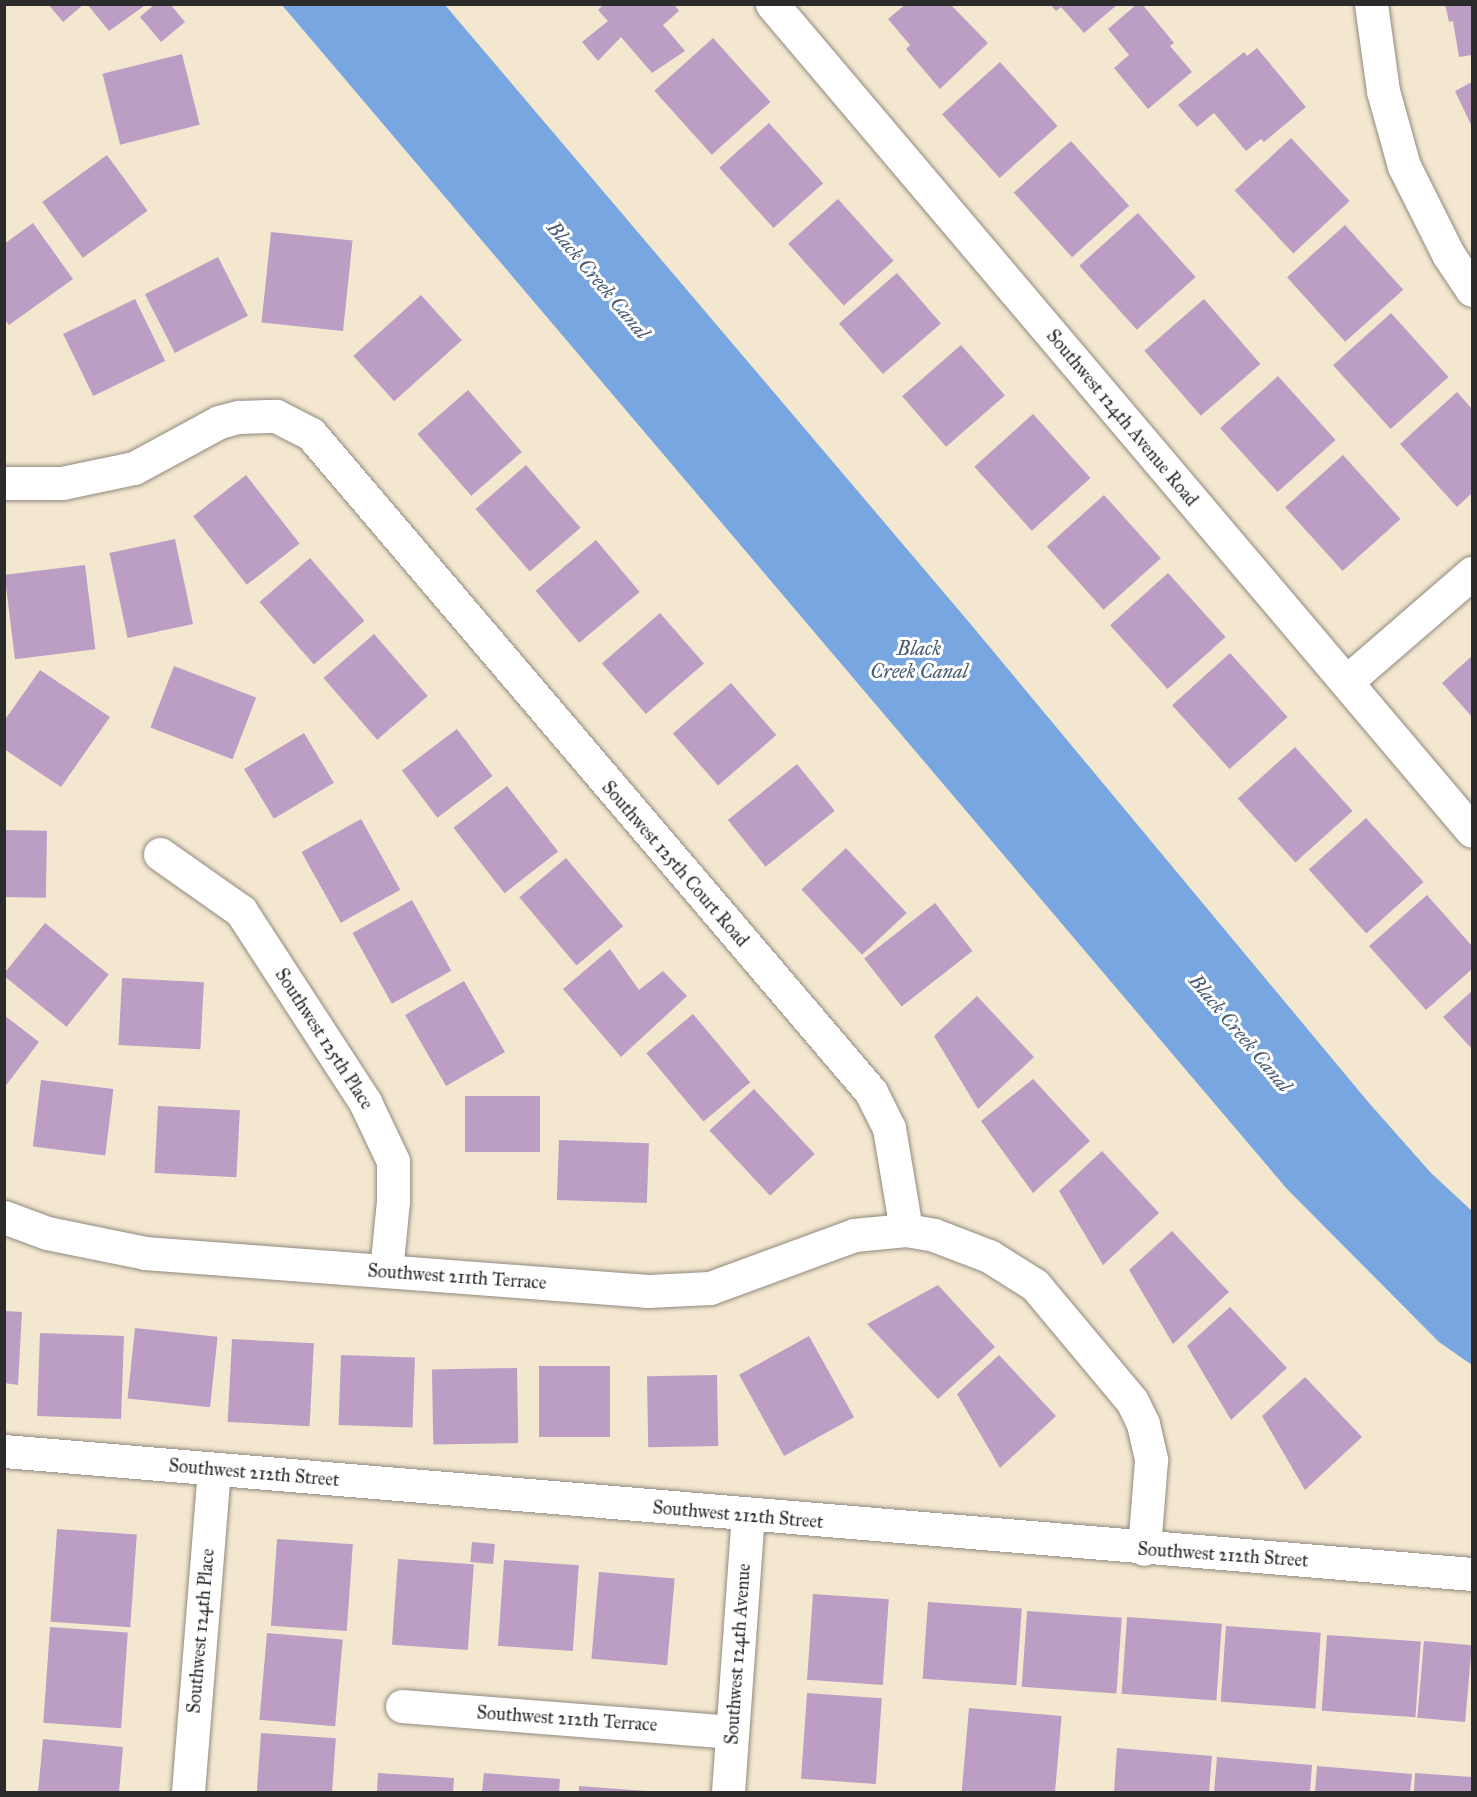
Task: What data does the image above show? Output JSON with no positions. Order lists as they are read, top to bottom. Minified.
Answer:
{"streets":{"street":["Southwest 124th Avenue Road","Southwest 125th Court Road","Southwest 125th Place","Southwest 211th Terrace","Southwest 212th Street","Southwest 124th Place","Southwest 124th Avenue","Southwest 212th Terrace"]},"crossings":[["Southwest 125th Court Road","Southwest 211th Terrace"],["Southwest 125th Place","Southwest 211th Terrace"],["Southwest 212th Street","Southwest 124th Place"],["Southwest 212th Street","Southwest 124th Avenue"],["Southwest 124th Avenue","Southwest 212th Terrace"]],"water":["Black Creek Canal"]}
